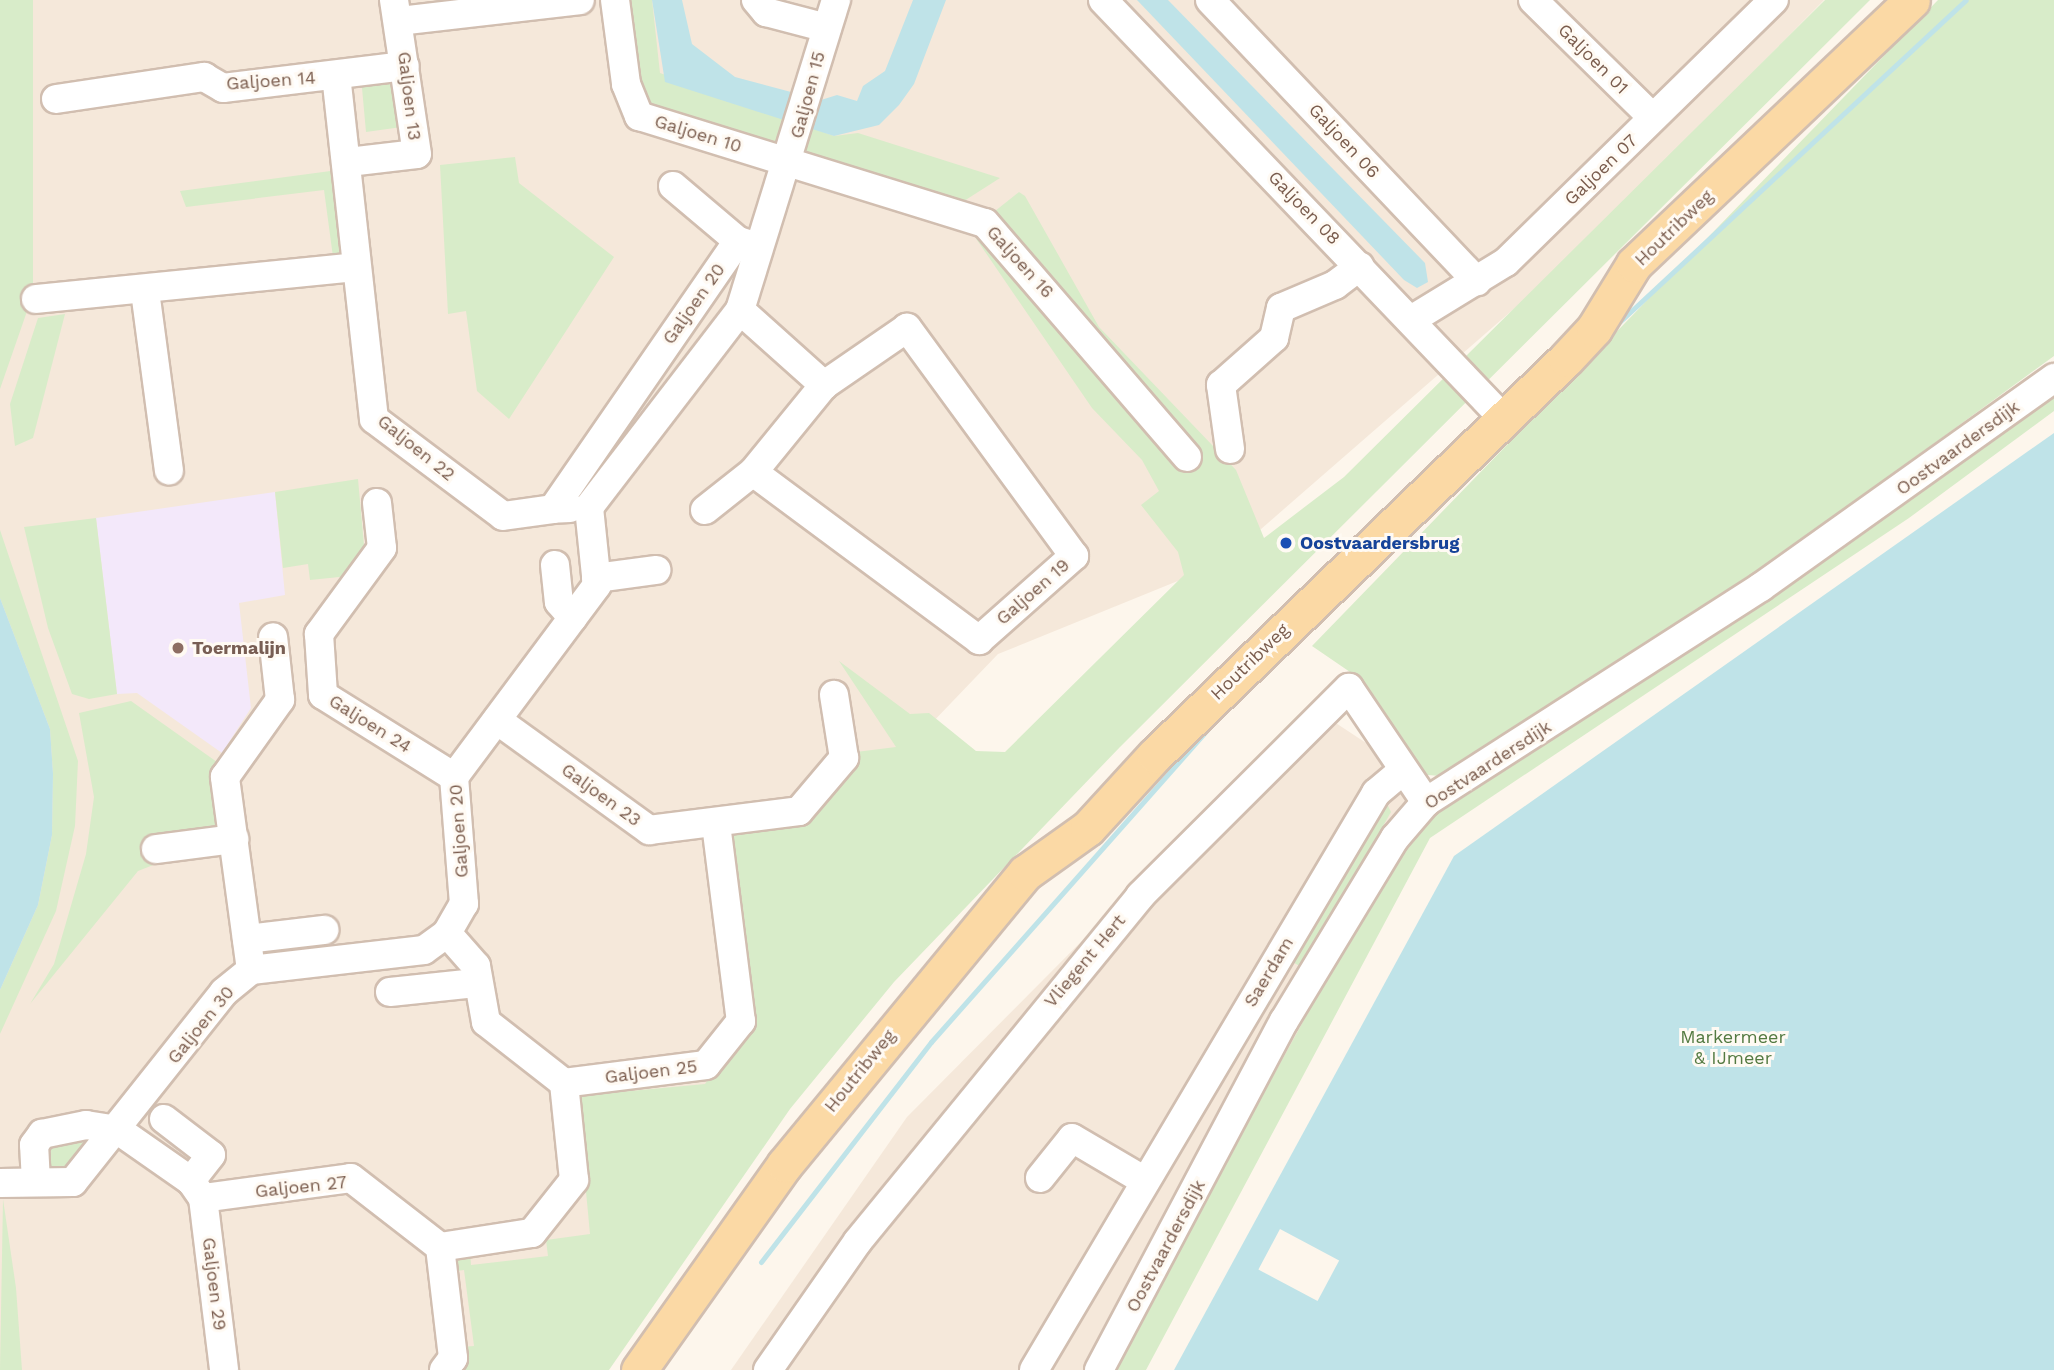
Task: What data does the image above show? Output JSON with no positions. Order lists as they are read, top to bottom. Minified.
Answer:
{"streets":{"main road":["Houtribweg"],"street":["Galjoen 01","Galjoen 14","Galjoen 15","Galjoen 13","Galjoen 10","Galjoen 06","Galjoen 07","Galjoen 08","Galjoen 16","Galjoen 20","Galjoen 22","Oostvaardersdijk","Galjoen 19","Galjoen 24","Galjoen 23","Vliegent Hert","Saerdam","Galjoen 30","Galjoen 25","Galjoen 27","Galjoen 29"]},"crossings":[["Galjoen 01","Galjoen 07"],["Galjoen 14","Galjoen 13"],["Galjoen 14","Galjoen 22"],["Galjoen 15","Galjoen 10"],["Galjoen 15","Galjoen 16"],["Galjoen 15","Galjoen 20"],["Galjoen 10","Galjoen 16"],["Galjoen 10","Galjoen 20"],["Galjoen 06","Galjoen 07"],["Galjoen 07","Galjoen 08"],["Galjoen 08","Houtribweg"],["Galjoen 16","Galjoen 20"],["Galjoen 20","Galjoen 22"],["Galjoen 20","Galjoen 24"],["Galjoen 20","Galjoen 23"],["Oostvaardersdijk","Vliegent Hert"],["Galjoen 23","Galjoen 25"],["Vliegent Hert","Saerdam"],["Galjoen 27","Galjoen 29"]],"parks":["Markermeer & IJmeer"],"places":["Oostvaardersbrug","Toermalijn"]}
